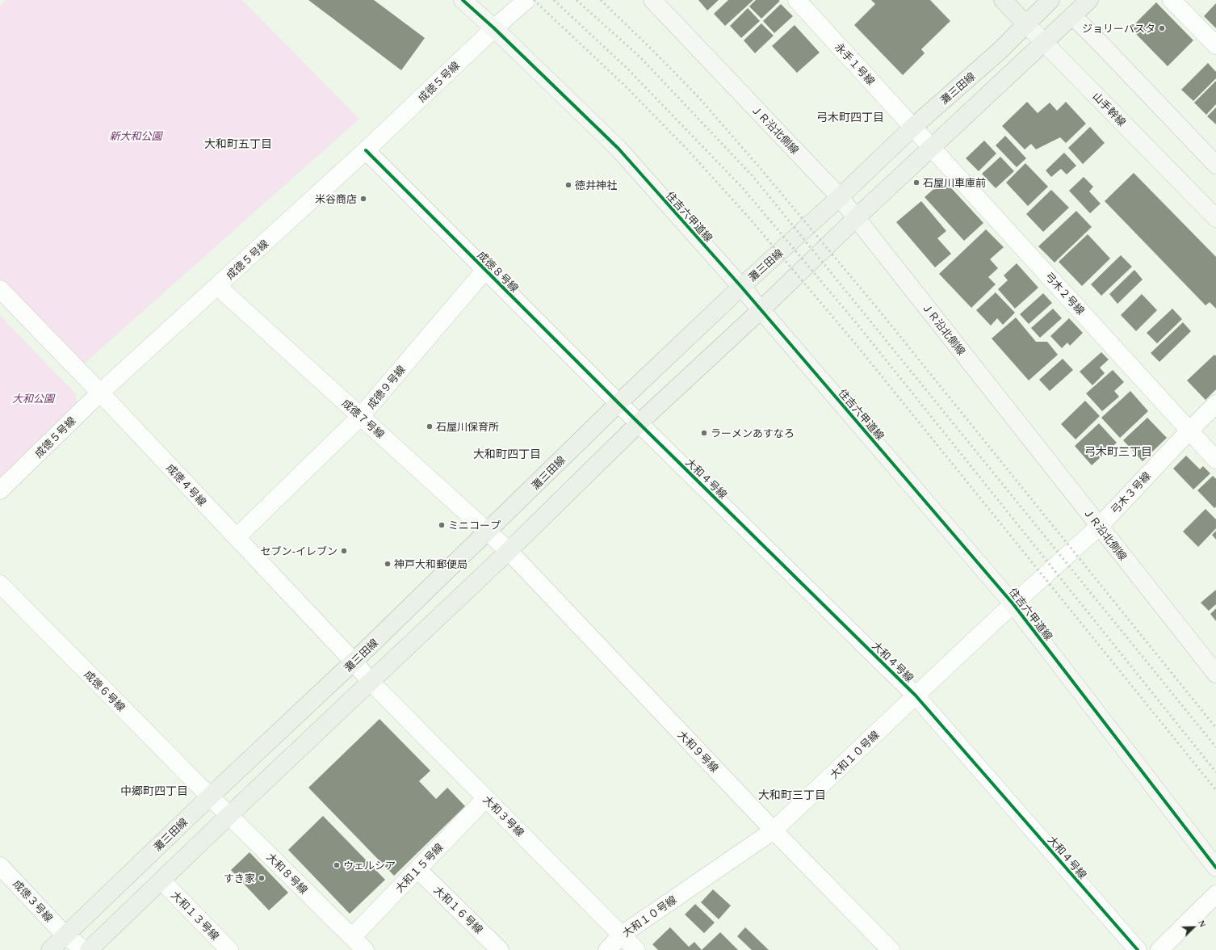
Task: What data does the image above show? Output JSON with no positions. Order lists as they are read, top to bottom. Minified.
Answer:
{"streets":{"main road":["灘三田線","山手幹線"],"street":["永手１号線","成徳５号線","ＪＲ沿北側線","住吉六甲道線","成徳８号線","弓木２号線","成徳９号線","成徳７号線","大和４号線","成徳４号線","弓木３号線","成徳６号線","大和９号線","大和１０号線","大和３号線","大和１５号線","大和８号線","成徳３号線","大和１６号線","大和１３号線"]},"crossings":[["永手１号線","灘三田線"],["永手１号線","弓木２号線"],["成徳５号線","住吉六甲道線"],["成徳５号線","成徳８号線"],["成徳５号線","成徳７号線"],["成徳５号線","成徳４号線"],["灘三田線","山手幹線"],["灘三田線","ＪＲ沿北側線"],["灘三田線","住吉六甲道線"],["灘三田線","成徳８号線"],["灘三田線","弓木２号線"],["灘三田線","成徳７号線"],["灘三田線","大和４号線"],["灘三田線","成徳４号線"],["灘三田線","成徳６号線"],["灘三田線","大和８号線"],["灘三田線","成徳３号線"],["ＪＲ沿北側線","弓木３号線"],["住吉六甲道線","弓木３号線"],["住吉六甲道線","大和１０号線"],["成徳８号線","成徳９号線"],["成徳８号線","大和４号線"],["弓木２号線","弓木３号線"],["成徳９号線","成徳７号線"],["成徳９号線","成徳４号線"],["成徳７号線","大和９号線"],["大和４号線","大和１０号線"],["成徳４号線","大和３号線"],["弓木３号線","大和１０号線"],["成徳６号線","大和８号線"],["大和９号線","大和１０号線"],["大和１０号線","大和３号線"],["大和３号線","大和１５号線"],["大和１５号線","大和８号線"],["大和１５号線","大和１６号線"]],"districts":["弓木町四丁目","大和町五丁目","弓木町三丁目","大和町四丁目","中郷町四丁目","大和町三丁目"],"parks":["新大和公園","大和公園"],"places":["ジョリーパスタ","石屋川車庫前","徳井神社","米谷商店","石屋川保育所","ラーメンあすなろ","ミニコープ","セブン-イレブン","神戸大和郵便局","ウェルシア","すき家"],"north":"top right"}
